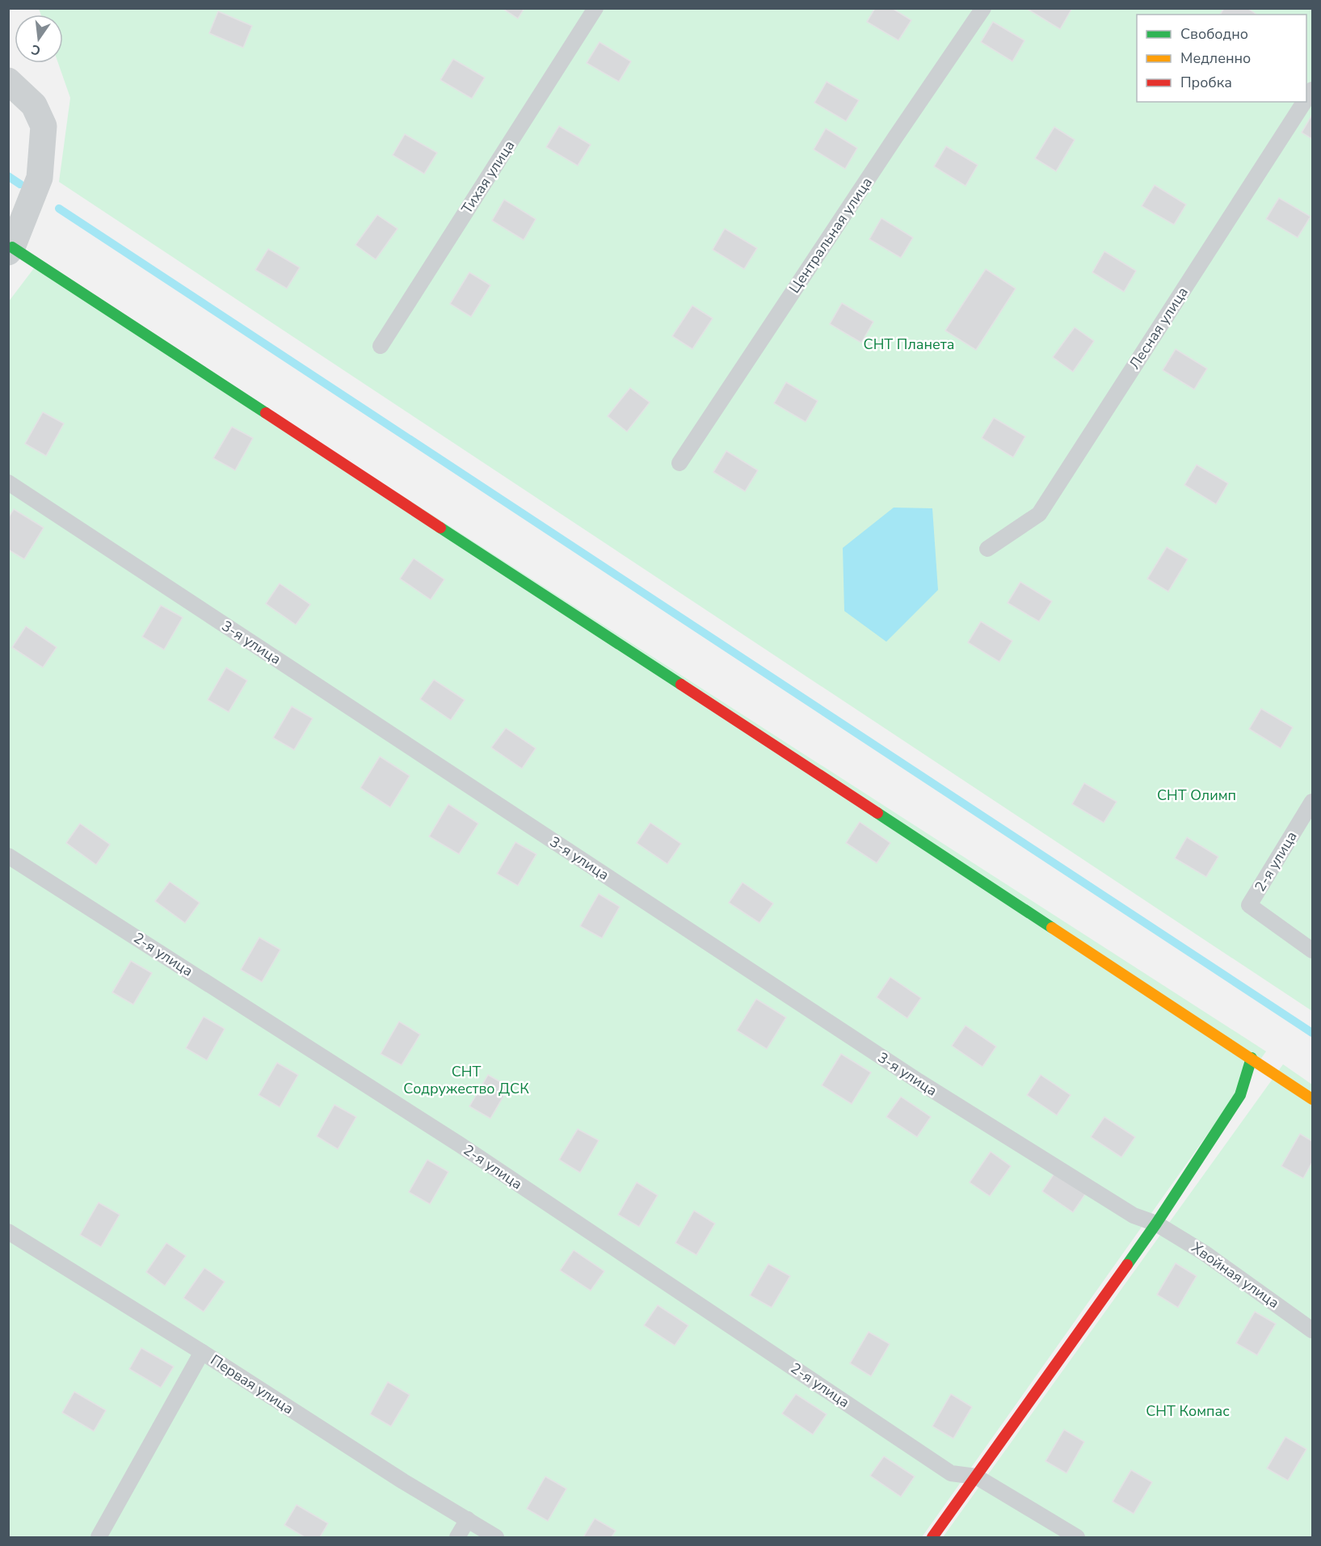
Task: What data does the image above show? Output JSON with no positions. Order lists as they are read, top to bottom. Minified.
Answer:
{"streets":{"lane":["Тихая улица","Центральная улица","Лесная улица","3-я улица","2-я улица","Хвойная улица","Первая улица"]},"crossings":[["3-я улица","Хвойная улица"]],"parks":["СНТ Планета","СНТ Олимп","СНТ Содружество ДСК","СНТ Компас"],"legend":["Свободно","Медленно","Пробка"],"north":"bottom"}
